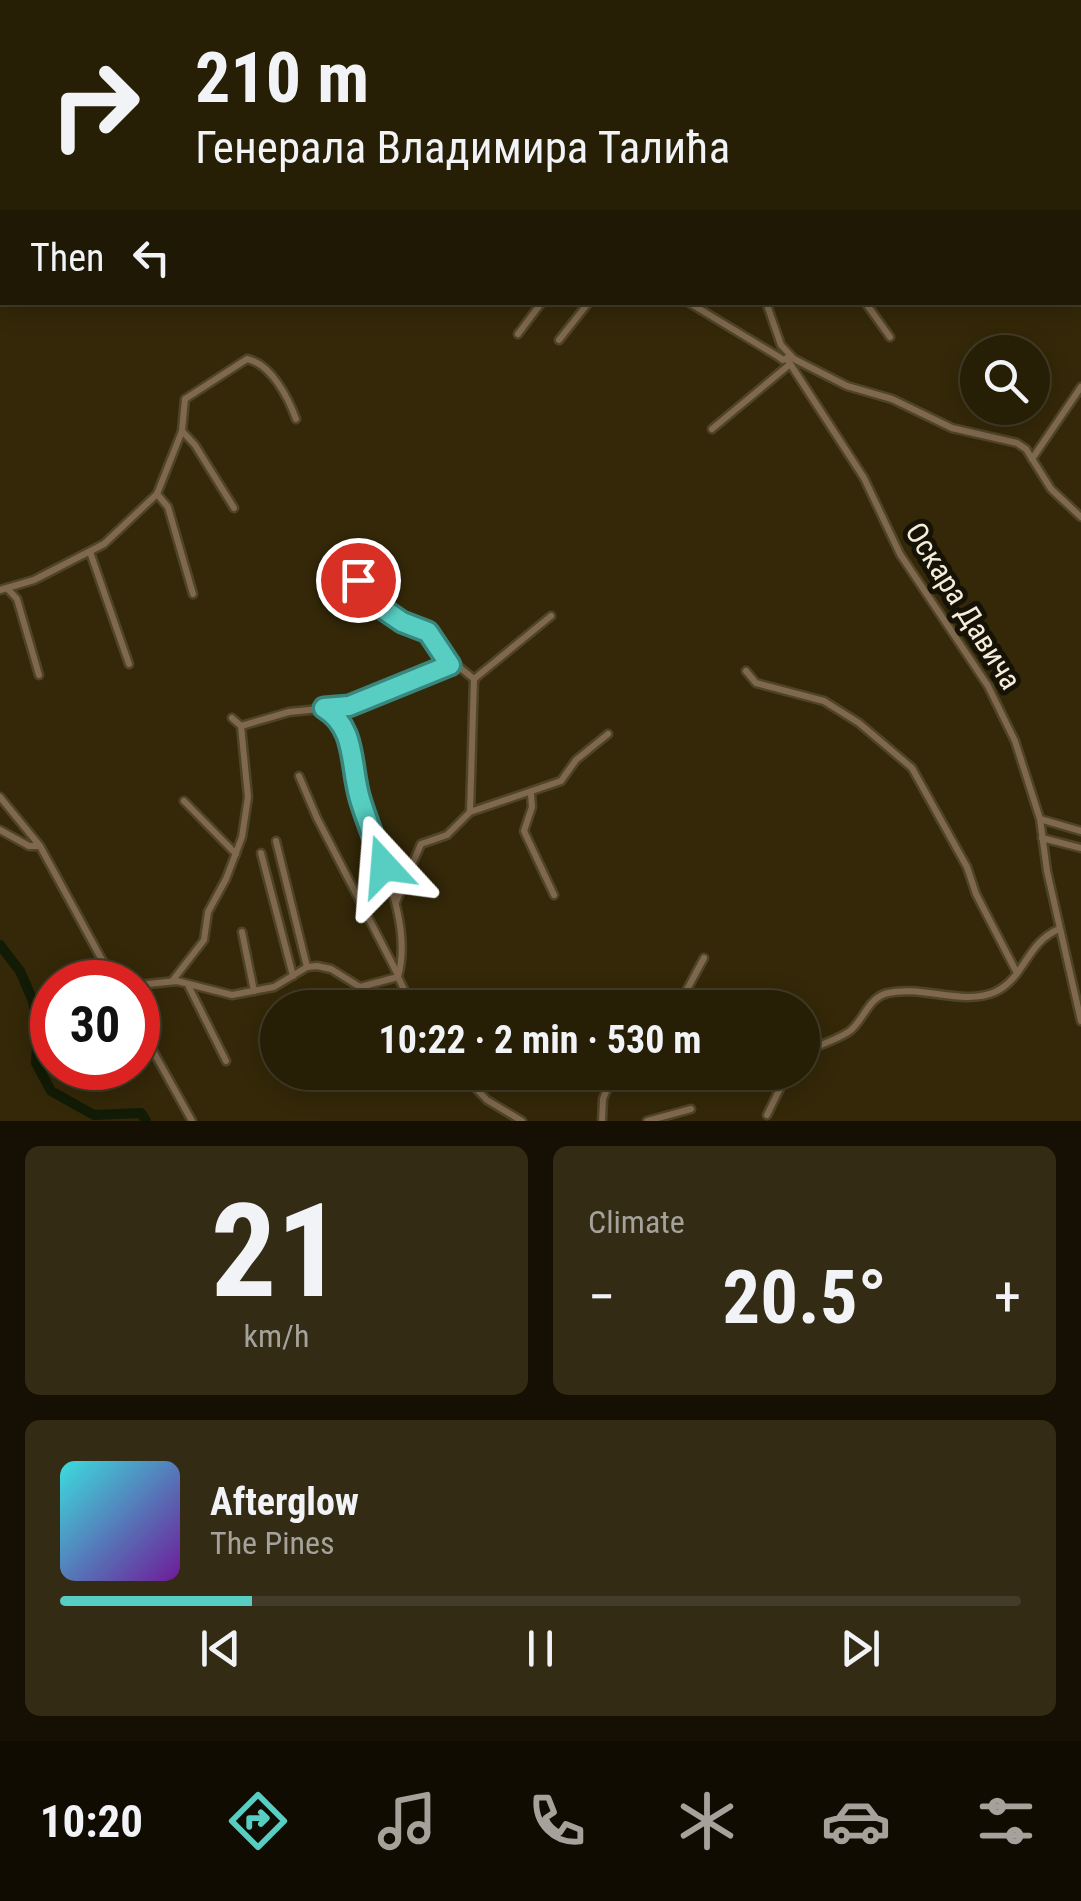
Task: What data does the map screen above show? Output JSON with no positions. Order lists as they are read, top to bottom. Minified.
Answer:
{"streets":{"street":["Оскара Давича"]},"page":{"turn":["210 m","Генерала Владимира Талића"],"then":"Then","limit":"30","trip":"10:22 · 2 min · 530 m","tile":[["21","km/h"],"Climate"],"heat":["−","20.5°","+"],"song":["Afterglow","The Pines"],"tabs":"10:20"}}
